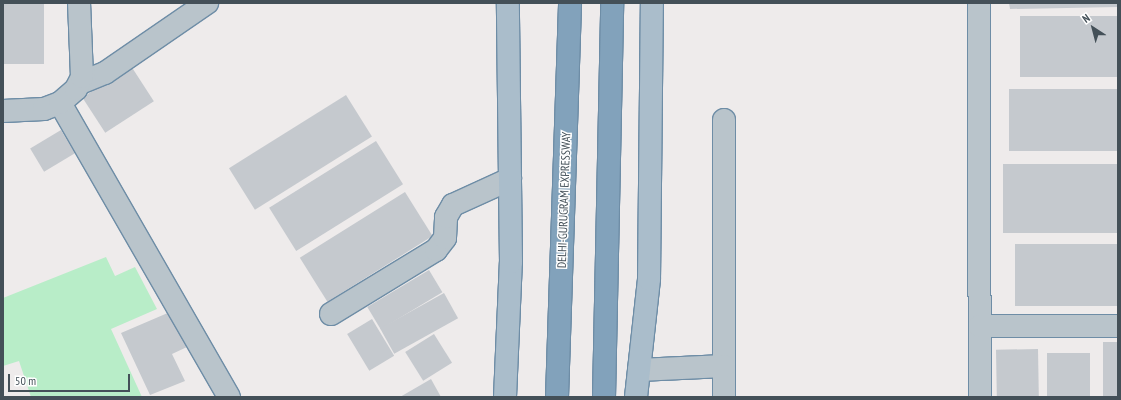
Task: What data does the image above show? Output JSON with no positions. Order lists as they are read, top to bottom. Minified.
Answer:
{"streets":{"highway":["DELHI-GURUGRAM EXPRESSWAY"]},"scale_bar":"50 m","north":"top left"}
